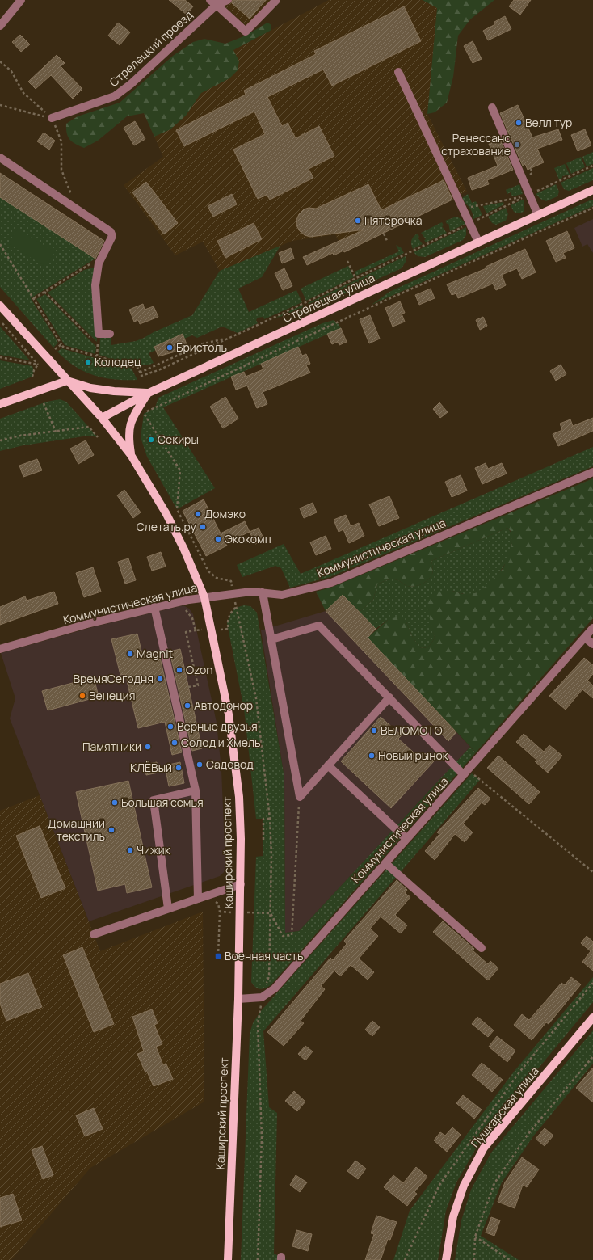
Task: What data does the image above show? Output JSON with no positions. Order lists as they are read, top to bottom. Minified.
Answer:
{"streets":{"main road":["Стрелецкая улица","Каширский проспект","Пушкарская улица"],"street":["Стрелецкий проезд","Коммунистическая улица"]},"crossings":[["Стрелецкая улица","Каширский проспект"],["Коммунистическая улица","Каширский проспект"]],"places":{"other":["Велл тур","Ренессанс страхование","Пятёрочка","Бристоль","Колодец","Секиры","Домэко","Слетать.ру","Экокомп","Magnit","Ozon","ВремяСегодня","Венеция","Автодонор","Верные друзья","ВЕЛОМОТО","Солод и Хмель","Памятники","Новый рынок","Садовод","КЛЁВый","Большая семья","Домашний текстиль","Чижик"],"transit":["Военная часть"]}}
